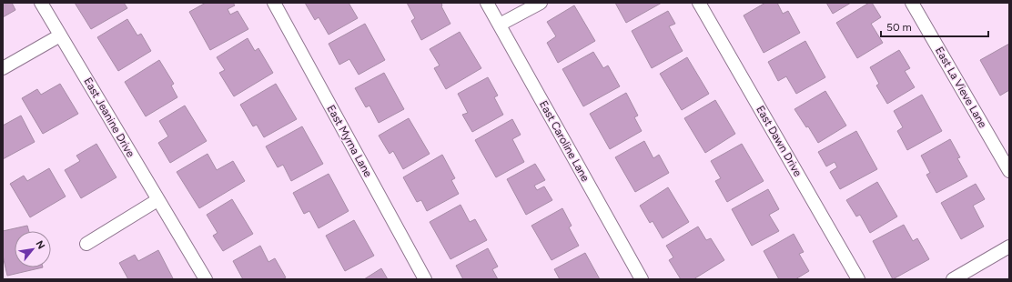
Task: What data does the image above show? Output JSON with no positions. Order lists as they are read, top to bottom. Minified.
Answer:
{"streets":{"street":["East La Vieve Lane","East Jeanine Drive","East Myrna Lane","East Caroline Lane","East Dawn Drive"]},"scale_bar":"50 m","north":"top right"}
